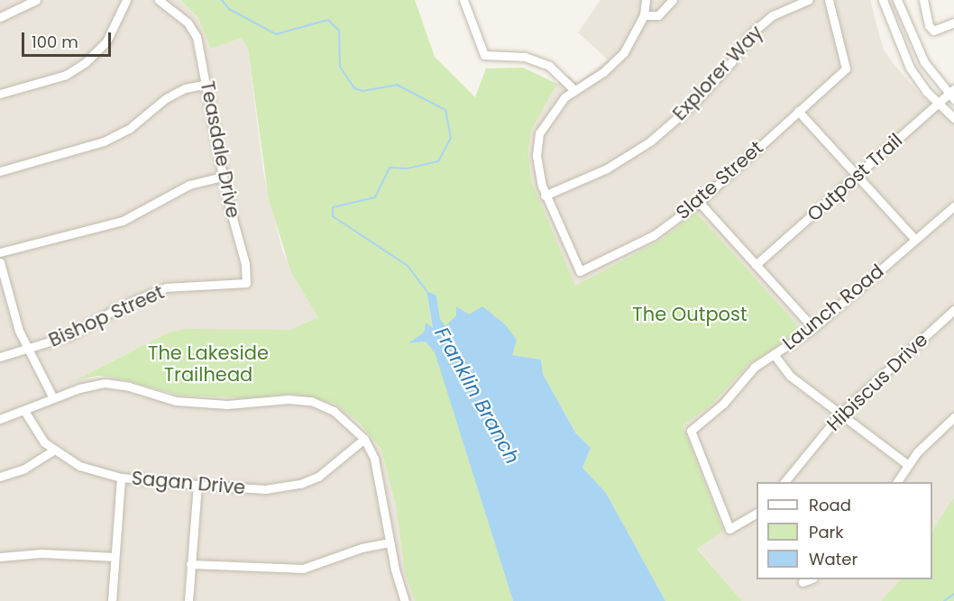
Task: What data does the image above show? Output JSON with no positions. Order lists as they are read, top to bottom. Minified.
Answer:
{"streets":{"street":["Explorer Way","Teasdale Drive","Outpost Trail","Slate Street","Launch Road","Bishop Street","Hibiscus Drive","Sagan Drive"]},"crossings":[["Explorer Way","Slate Street"],["Teasdale Drive","Bishop Street"]],"water":["Franklin Branch"],"parks":["The Outpost","The Lakeside Trailhead"],"legend":["Road","Park","Water"],"scale_bar":"100 m"}
